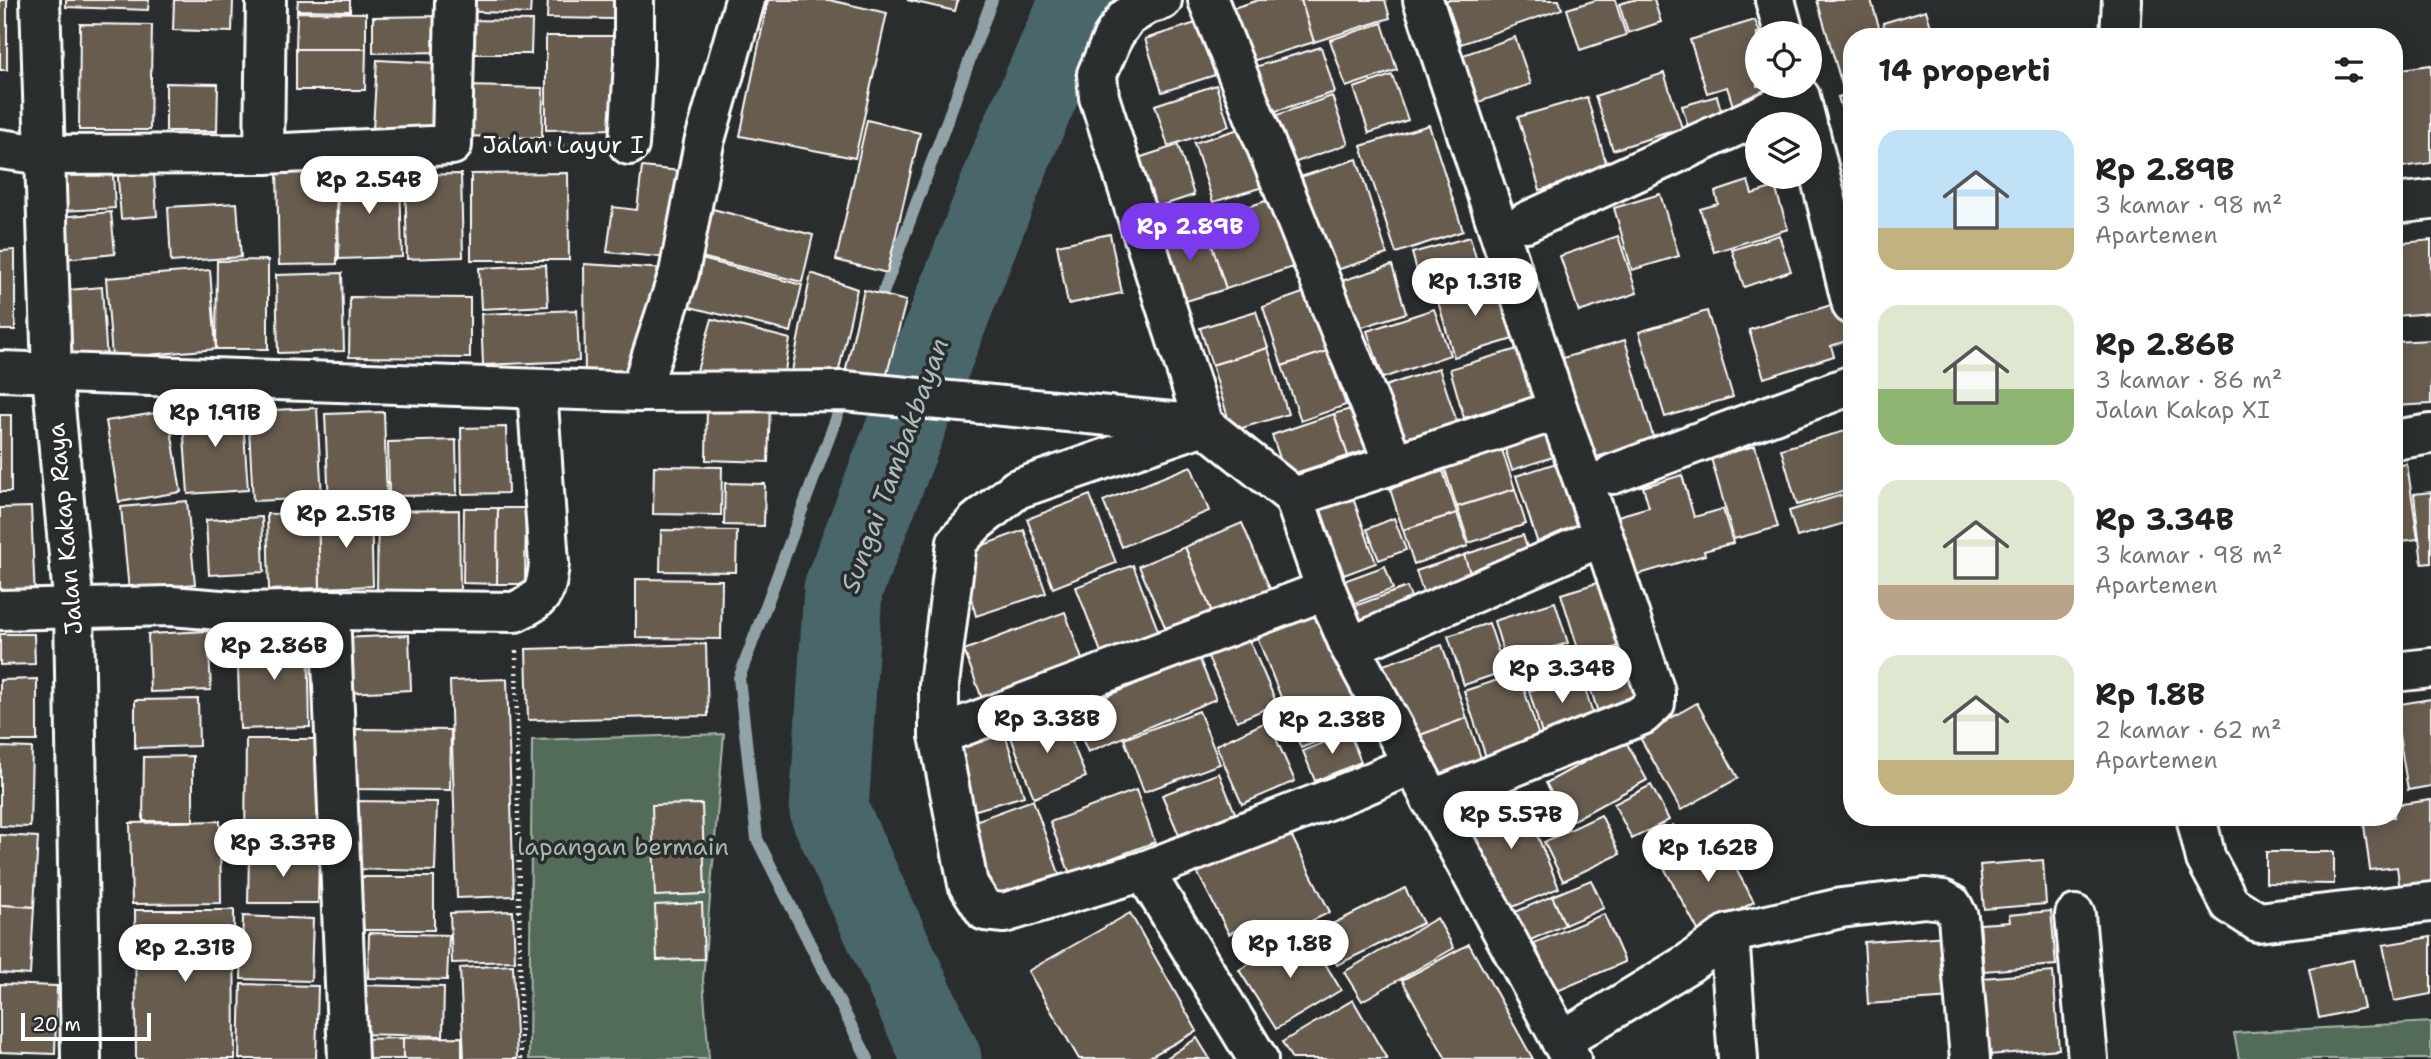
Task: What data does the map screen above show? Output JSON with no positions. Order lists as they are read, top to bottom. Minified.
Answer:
{"streets":{"street":["Jalan Layur I","Jalan Kakap Raya"]},"crossings":[["Jalan Layur I","Jalan Kakap Raya"]],"water":["Sungai Tambakbayan"],"parks":["lapangan bermain"],"scale_bar":"20 m","page":{"heading":"14 properti","list":[{"name":"Rp 2.89B","note":"3 kamar · 98 m² · Apartemen"},{"name":"Rp 2.86B","note":"3 kamar · 86 m² · Jalan Kakap XI"},{"name":"Rp 3.34B","note":"3 kamar · 98 m² · Apartemen"},{"name":"Rp 1.8B","note":"2 kamar · 62 m² · Apartemen"}],"price":["Rp 2.54B","Rp 2.89B","Rp 1.31B","Rp 1.91B","Rp 2.51B","Rp 2.86B","Rp 3.34B","Rp 3.38B","Rp 2.38B","Rp 5.57B","Rp 3.37B","Rp 1.62B","Rp 1.8B","Rp 2.31B"],"scale":"20 m"}}
